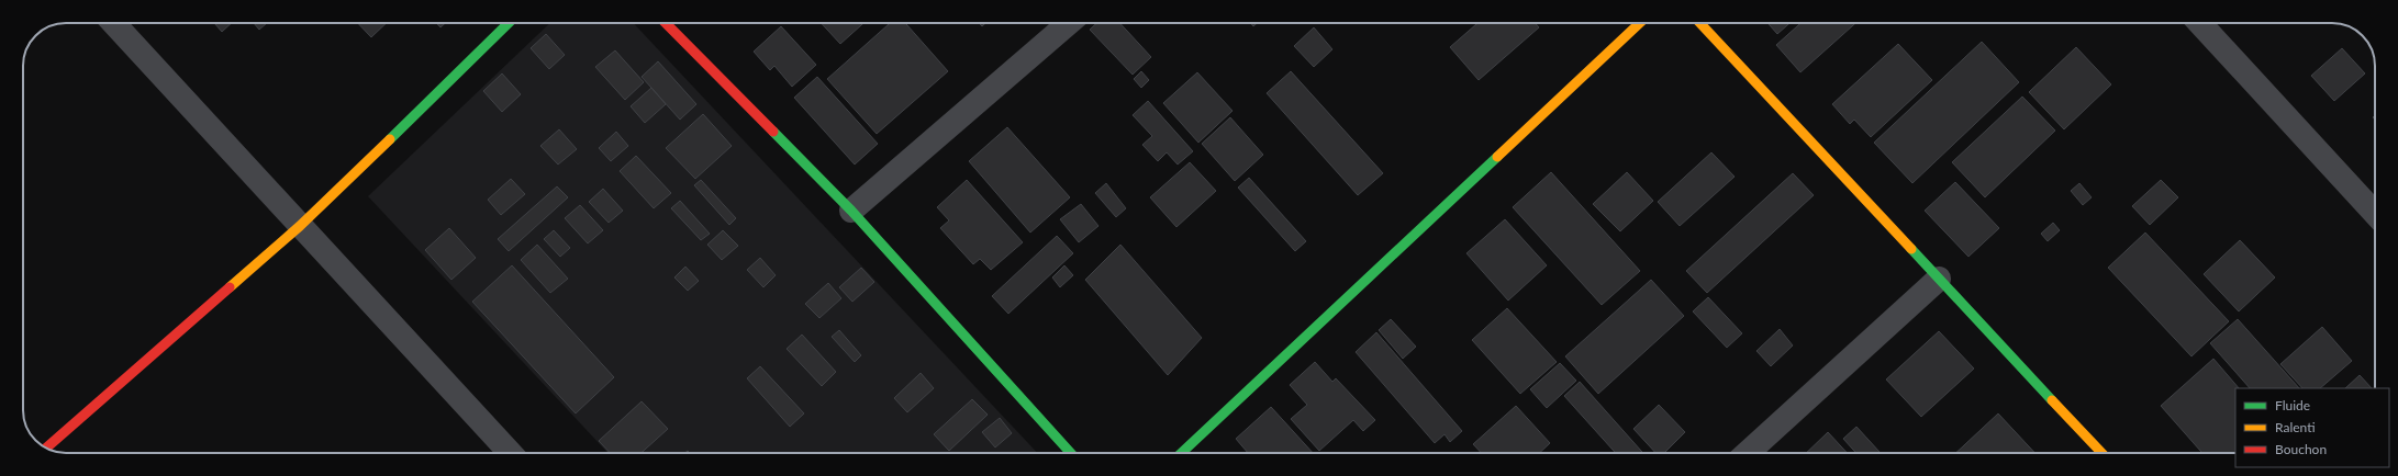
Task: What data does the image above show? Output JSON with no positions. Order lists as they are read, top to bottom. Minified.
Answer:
{"legend":["Fluide","Ralenti","Bouchon"]}
